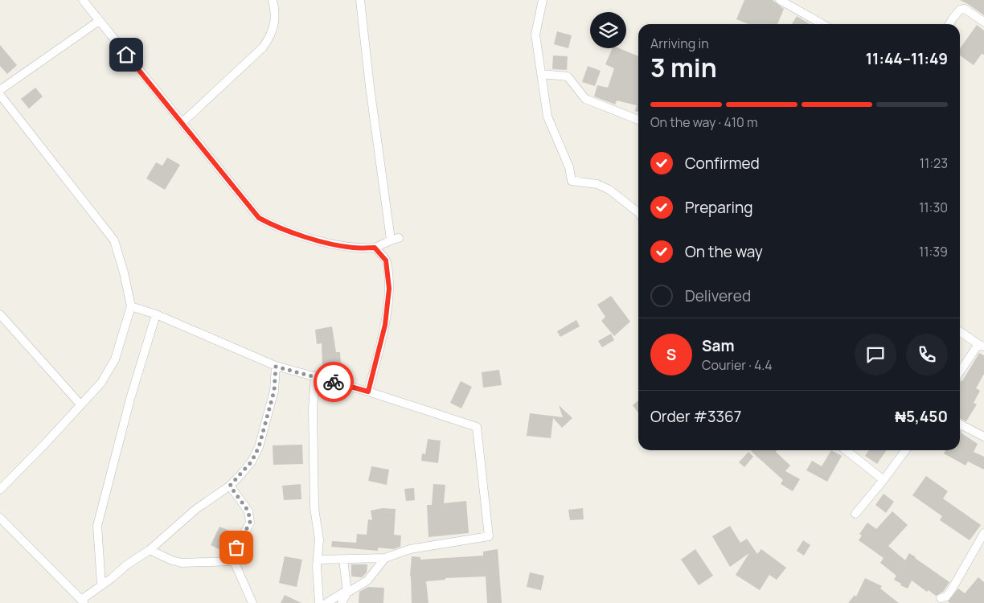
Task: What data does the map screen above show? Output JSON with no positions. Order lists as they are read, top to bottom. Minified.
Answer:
{"page":{"heading":["3 min","Arriving in","11:44–11:49"],"panel":["Sam","Courier · 4.4","Order #3367","₦5,450"],"bar":"On the way · 410 m","list":[["Confirmed","11:23"],["Preparing","11:30"],["On the way","11:39"],"Delivered"],"round":"S"}}
